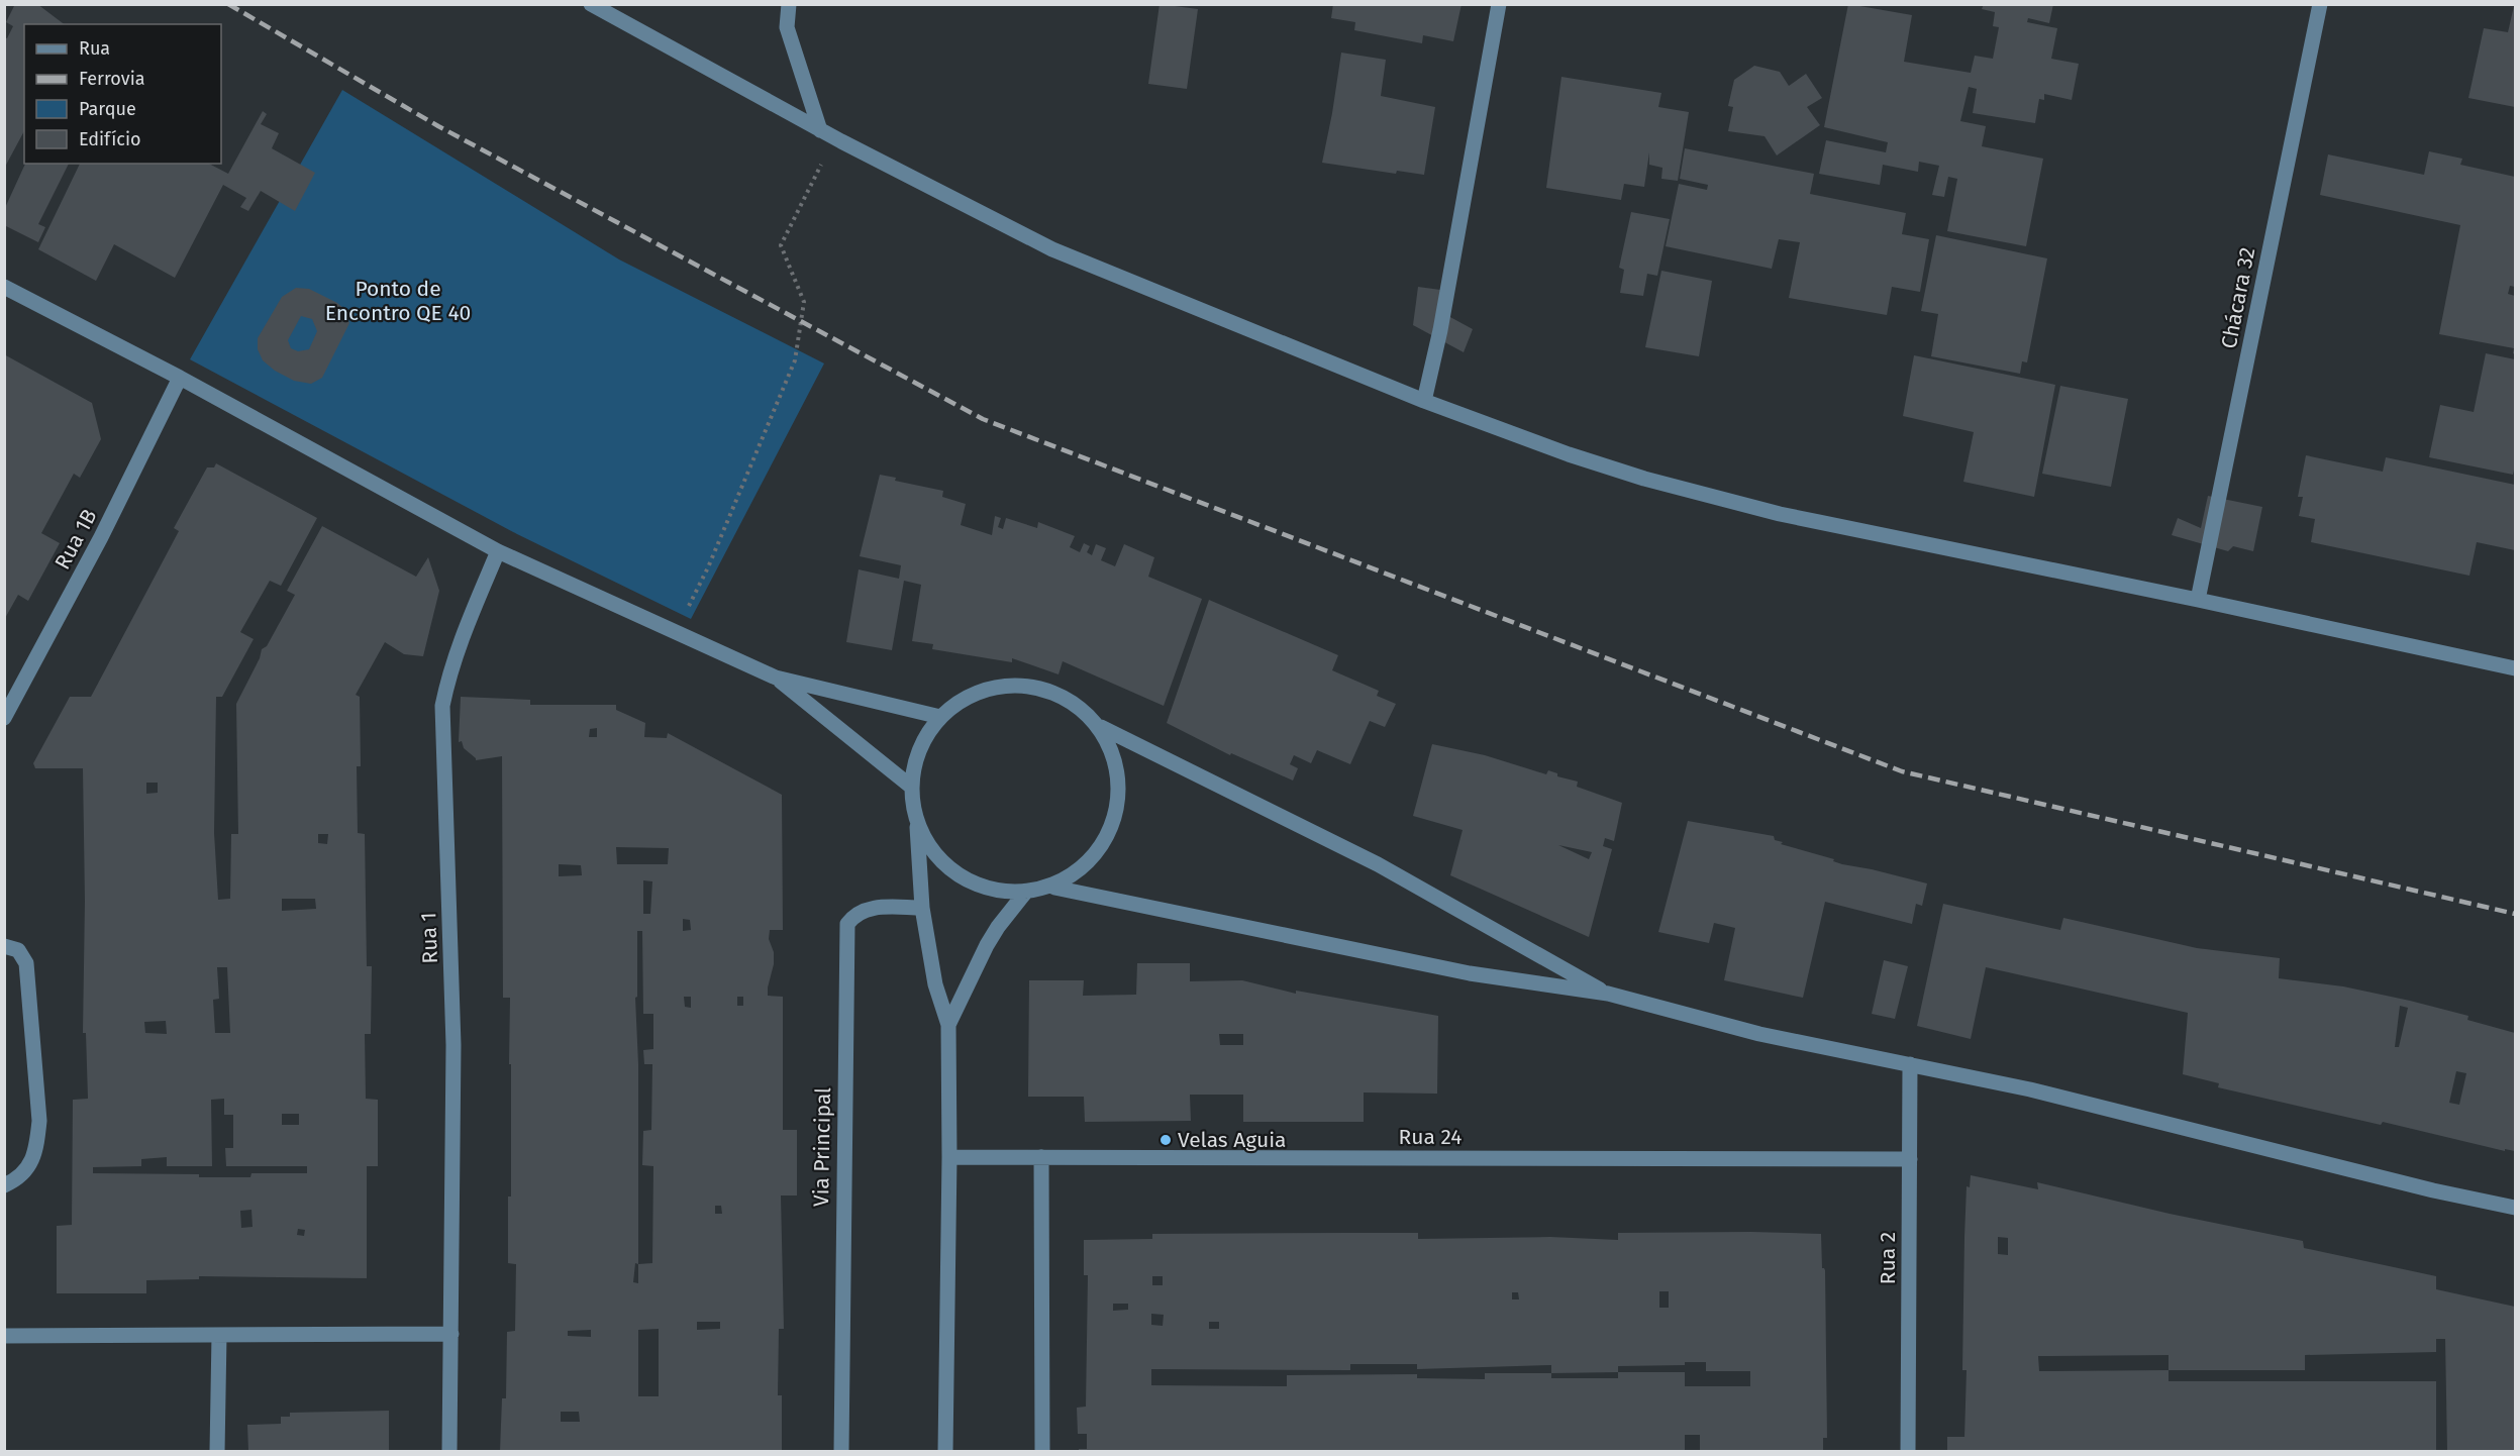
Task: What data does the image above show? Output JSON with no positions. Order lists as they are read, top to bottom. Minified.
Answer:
{"streets":{"street":["Chácara 32","Rua 1B","Rua 1","Rua 24","Via Principal","Rua 2"]},"crossings":[["Rua 24","Rua 2"]],"parks":["Ponto de Encontro QE 40"],"places":["Velas Aguia"],"legend":["Rua","Ferrovia","Parque","Edifício"]}
